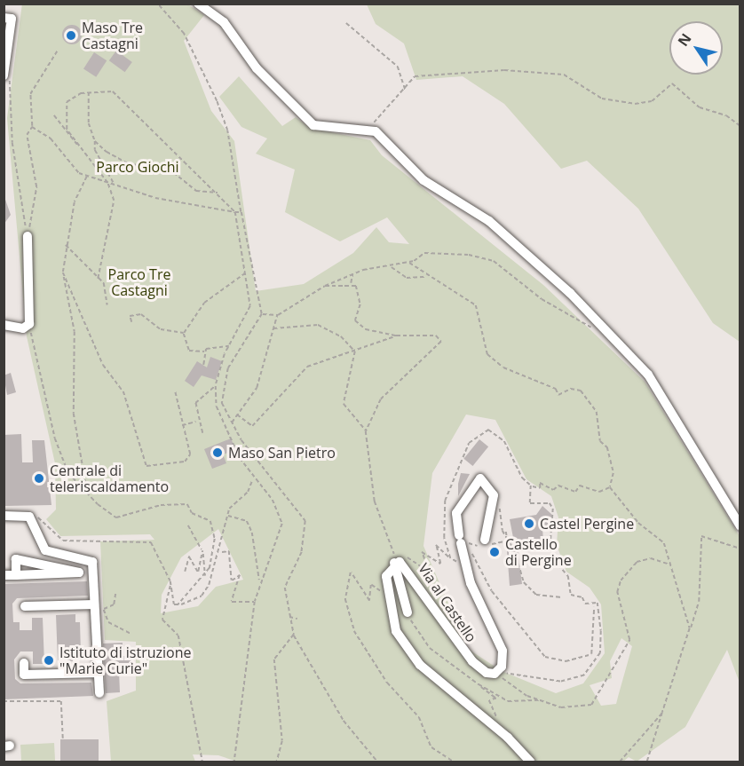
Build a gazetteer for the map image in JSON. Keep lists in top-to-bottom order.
{
  "streets": {
    "street": ["Via al Castello"]
  },
  "parks": ["Parco Giochi", "Parco Tre Castagni"],
  "places": [
    "Maso Tre Castagni",
    "Maso San Pietro",
    "Centrale di teleriscaldamento",
    "Castel Pergine",
    "Castello di Pergine",
    "Istituto di istruzione \"Marie Curie\""
  ],
  "north": "top left"
}
